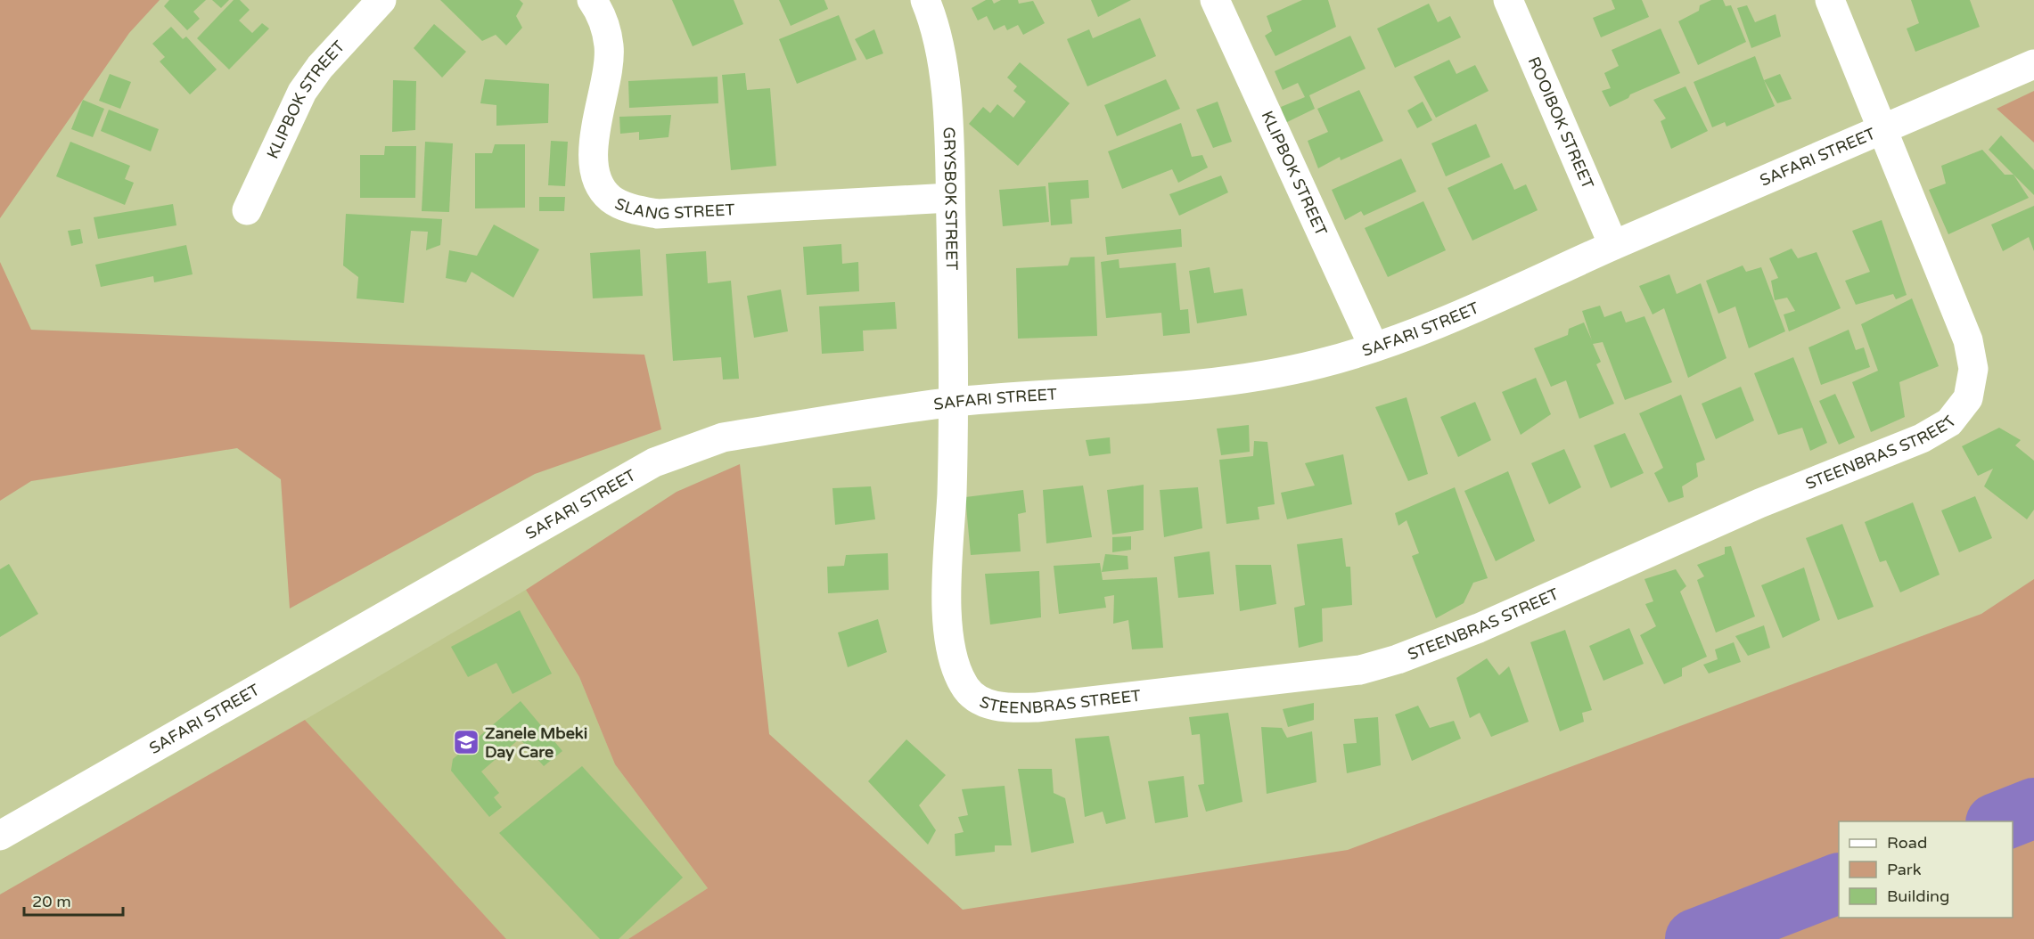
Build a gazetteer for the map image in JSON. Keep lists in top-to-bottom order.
{
  "streets": {
    "street": [
      "KLIPBOK STREET",
      "ROOIBOK STREET",
      "SAFARI STREET",
      "GRYSBOK STREET",
      "SLANG STREET",
      "STEENBRAS STREET"
    ]
  },
  "crossings": [
    ["KLIPBOK STREET", "SAFARI STREET"],
    ["ROOIBOK STREET", "SAFARI STREET"],
    ["SAFARI STREET", "GRYSBOK STREET"],
    ["SAFARI STREET", "STEENBRAS STREET"],
    ["GRYSBOK STREET", "SLANG STREET"],
    ["GRYSBOK STREET", "STEENBRAS STREET"]
  ],
  "places": {
    "school or university": ["Zanele Mbeki Day Care"]
  },
  "legend": ["Road", "Park", "Building"],
  "scale_bar": "20 m"
}
